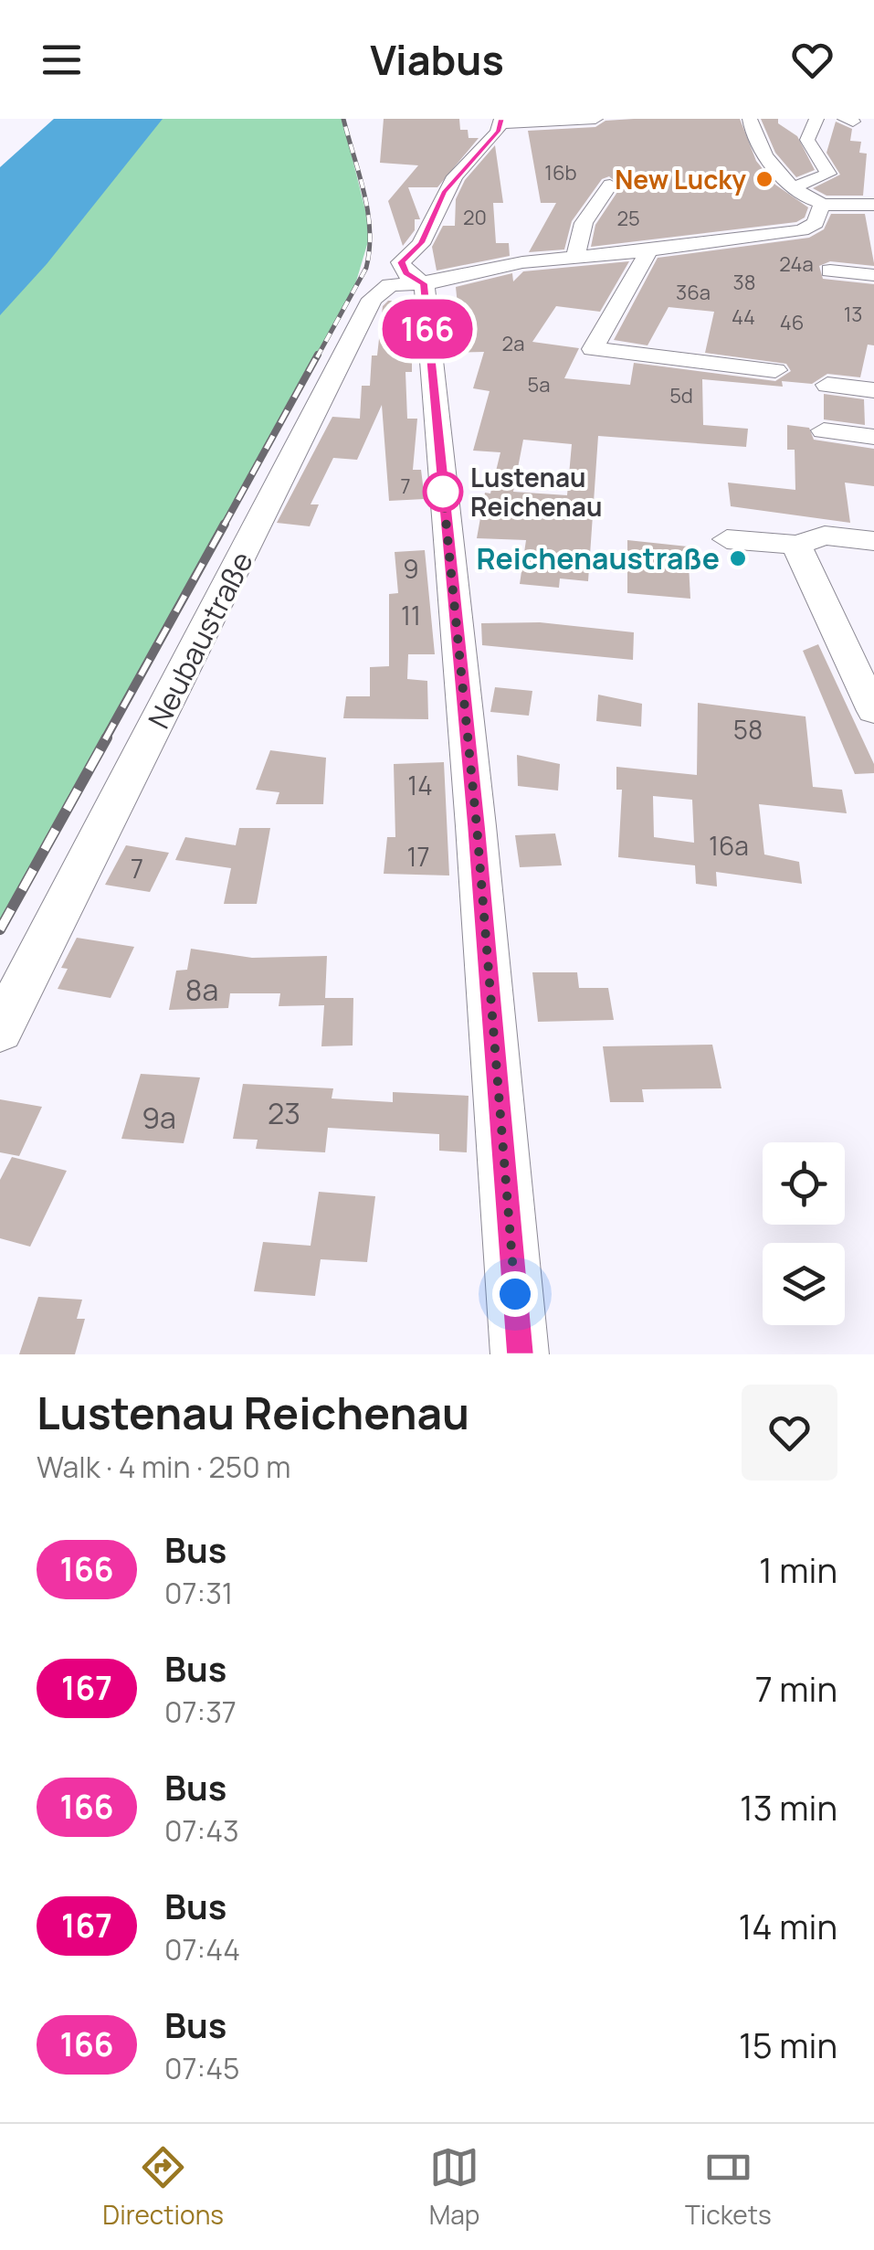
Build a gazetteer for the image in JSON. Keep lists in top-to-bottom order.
{
  "streets": {
    "street": ["Neubaustraße"]
  },
  "places": ["New Lucky", "Lustenau Reichenau", "Reichenaustraße"],
  "lines": ["bus line 166"],
  "house_numbers": [
    "16b",
    "20",
    "25",
    "24a",
    "38",
    "36a",
    "13",
    "44",
    "46",
    "2a",
    "5a",
    "5d",
    "7",
    "9",
    "11",
    "58",
    "14",
    "16a",
    "17",
    "7",
    "8a",
    "23",
    "9a"
  ],
  "page": {
    "header": "Viabus",
    "on_map": "166",
    "heading": ["Lustenau Reichenau", "Walk · 4 min · 250 m"],
    "list": [
      {
        "mark": "166",
        "name": "Bus",
        "note": "07:31",
        "value": "1 min"
      },
      {
        "mark": "167",
        "name": "Bus",
        "note": "07:37",
        "value": "7 min"
      },
      {
        "mark": "166",
        "name": "Bus",
        "note": "07:43",
        "value": "13 min"
      },
      {
        "mark": "167",
        "name": "Bus",
        "note": "07:44",
        "value": "14 min"
      },
      {
        "mark": "166",
        "name": "Bus",
        "note": "07:45",
        "value": "15 min"
      }
    ],
    "tabs": ["Directions", "Map", "Tickets"]
  }
}
